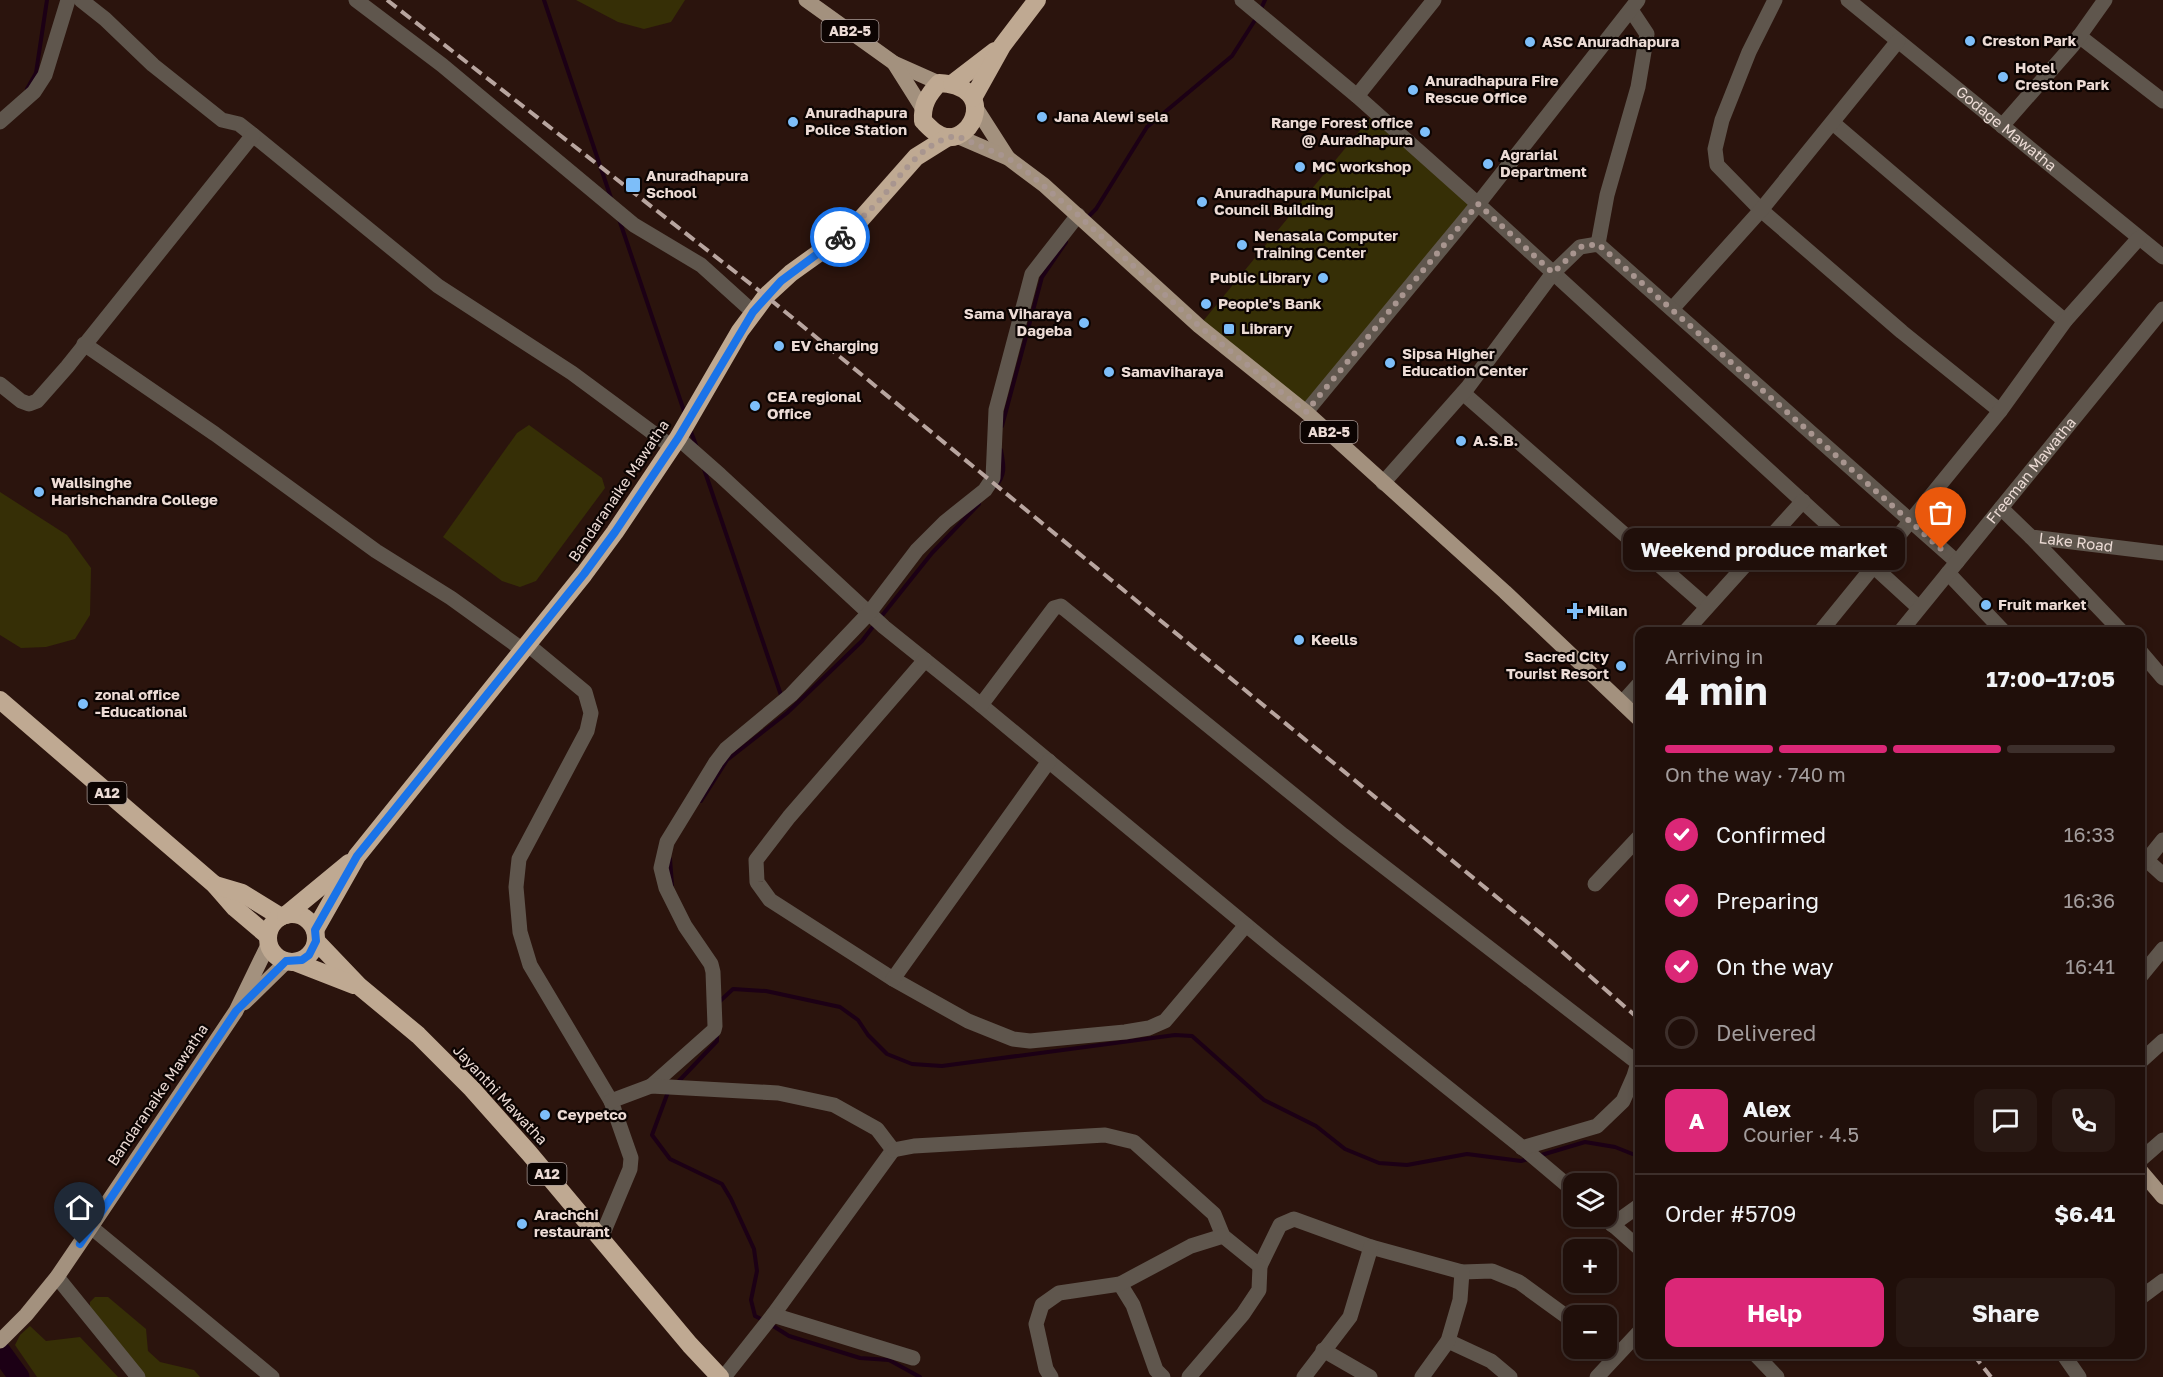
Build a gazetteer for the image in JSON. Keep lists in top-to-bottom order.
{
  "streets": {
    "highway": ["Bandaranaike Mawatha", "A12", "Jayanthi Mawatha"],
    "main road": ["AB2-5"],
    "street": ["Godage Mawatha", "Freeman Mawatha", "Lake Road"]
  },
  "crossings": [
    ["AB2-5", "Bandaranaike Mawatha"],
    ["Freeman Mawatha", "Lake Road"],
    ["Bandaranaike Mawatha", "A12"],
    ["Bandaranaike Mawatha", "Jayanthi Mawatha"],
    ["A12", "Jayanthi Mawatha"]
  ],
  "places": {
    "other": [
      "Creston Park",
      "ASC Anuradhapura",
      "Hotel Creston Park",
      "Anuradhapura Fire Rescue Office",
      "Jana Alewi sela",
      "Anuradhapura Police Station",
      "Range Forest office @ Auradhapura",
      "Agrarial Department",
      "MC workshop",
      "Anuradhapura Municipal Council Building",
      "Nenasala Computer Training Center",
      "Public Library",
      "People's Bank",
      "Sama Viharaya Dageba",
      "EV charging",
      "Sipsa Higher Education Center",
      "Samaviharaya",
      "CEA regional Office",
      "A.S.B.",
      "Walisinghe Harishchandra College",
      "Weekend produce market",
      "Fruit market",
      "Keells",
      "Sacred City Tourist Resort",
      "zonal office -Educational",
      "Ceypetco",
      "Arachchi restaurant"
    ],
    "transit": ["Anuradhapura School", "Library"],
    "health": ["Milan"]
  },
  "page": {
    "bubble": "Weekend produce market",
    "heading": ["4 min", "Arriving in", "17:00–17:05"],
    "panel": [
      "Alex",
      "Courier · 4.5",
      "Order #5709",
      "$6.41"
    ],
    "bar": "On the way · 740 m",
    "list": [
      ["Confirmed", "16:33"],
      ["Preparing", "16:36"],
      ["On the way", "16:41"],
      "Delivered"
    ],
    "round": "A",
    "map_buttons": ["+", "−"],
    "buttons": ["Help", "Share"]
  }
}
